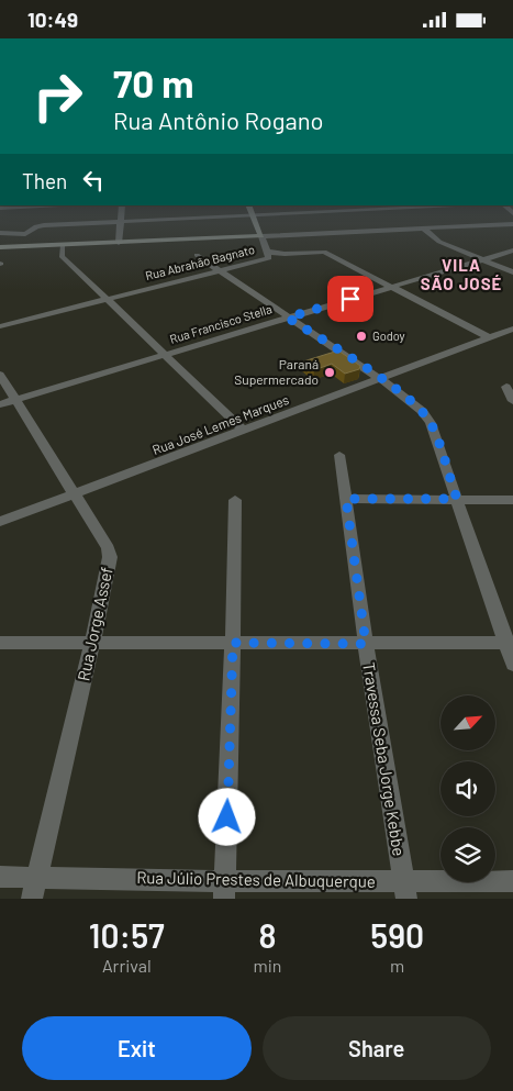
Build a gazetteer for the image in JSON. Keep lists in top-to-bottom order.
{
  "streets": {
    "street": [
      "Rua Abrahão Bagnato",
      "Rua Francisco Stella",
      "Rua José Lemes Marques",
      "Rua Jorge Assef",
      "Travessa Seba Jorge Kebbe",
      "Rua Júlio Prestes de Albuquerque"
    ]
  },
  "crossings": [
    ["Rua Abrahão Bagnato", "Rua Francisco Stella"],
    ["Rua Abrahão Bagnato", "Rua José Lemes Marques"],
    ["Rua Francisco Stella", "Rua Jorge Assef"],
    ["Rua José Lemes Marques", "Rua Jorge Assef"],
    ["Rua Jorge Assef", "Rua Júlio Prestes de Albuquerque"],
    ["Travessa Seba Jorge Kebbe", "Rua Júlio Prestes de Albuquerque"]
  ],
  "districts": ["VILA SÃO JOSÉ"],
  "places": ["Godoy", "Paraná Supermercado"],
  "north": "top right",
  "page": {
    "status": "10:49",
    "turn": ["70 m", "Rua Antônio Rogano"],
    "then": "Then",
    "eta": [
      "10:57",
      "Arrival",
      "8",
      "min",
      "590",
      "m"
    ],
    "buttons": ["Exit", "Share"]
  }
}
